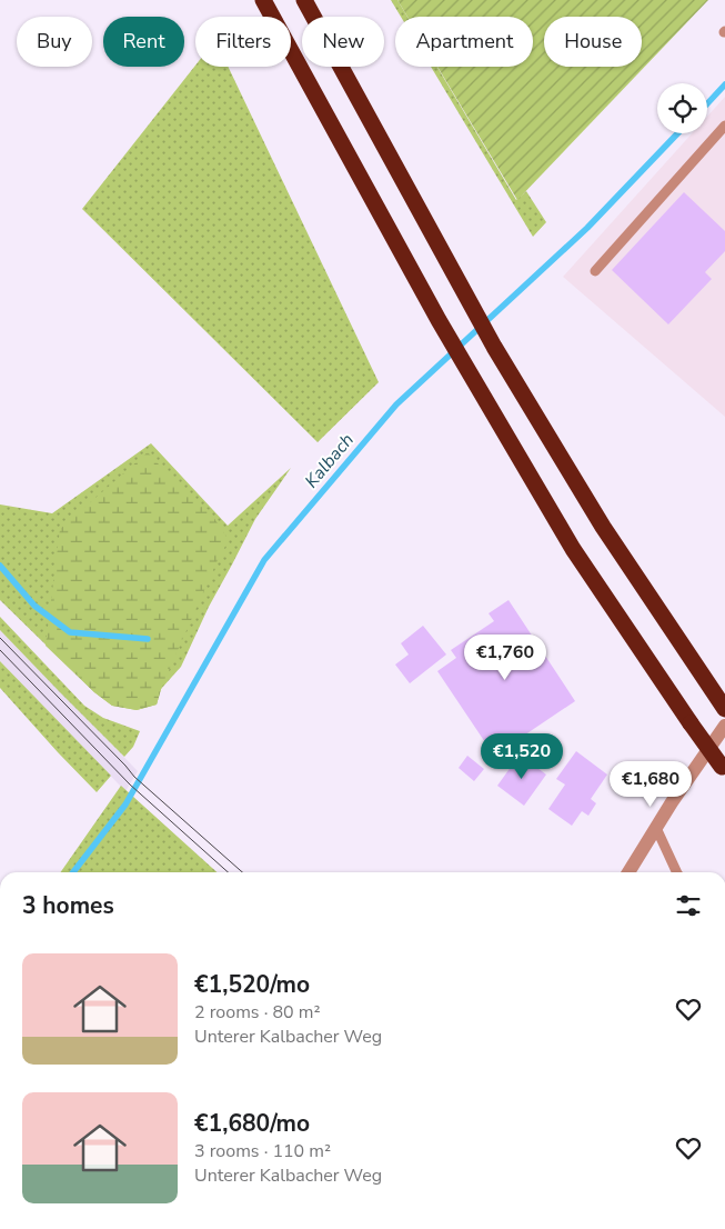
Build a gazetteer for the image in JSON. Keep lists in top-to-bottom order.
{
  "water": ["Kalbach"],
  "page": {
    "chip": [
      "Buy",
      "Rent",
      "Filters",
      "New",
      "Apartment",
      "House"
    ],
    "price": ["€1,760", "€1,520", "€1,680"],
    "heading": "3 homes",
    "list": [
      {
        "name": "€1,520/mo",
        "note": "2 rooms · 80 m² · Unterer Kalbacher Weg"
      },
      {
        "name": "€1,680/mo",
        "note": "3 rooms · 110 m² · Unterer Kalbacher Weg"
      }
    ]
  }
}
